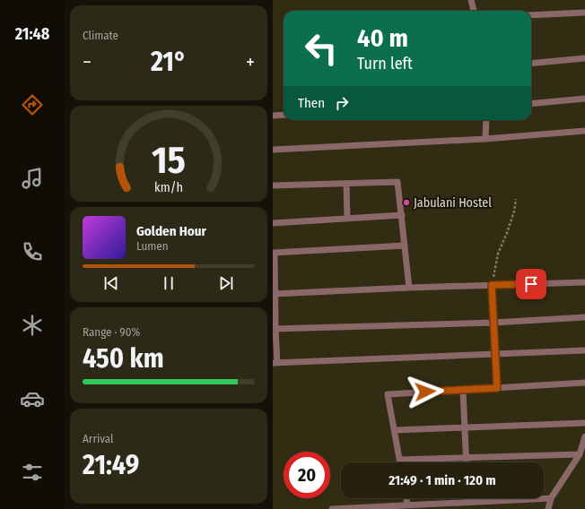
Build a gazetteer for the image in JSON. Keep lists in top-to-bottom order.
{
  "places": ["Jabulani Hostel"],
  "page": {
    "tabs": "21:48",
    "tile": [
      "Climate",
      ["Range · 90%", "450 km"],
      ["Arrival", "21:49"]
    ],
    "turn": ["40 m", "Turn left"],
    "heat": ["−", "21°", "+"],
    "then": "Then",
    "song": ["Golden Hour", "Lumen"],
    "limit": "20",
    "trip": "21:49 · 1 min · 120 m",
    "gauge": ["15", "km/h"]
  }
}
